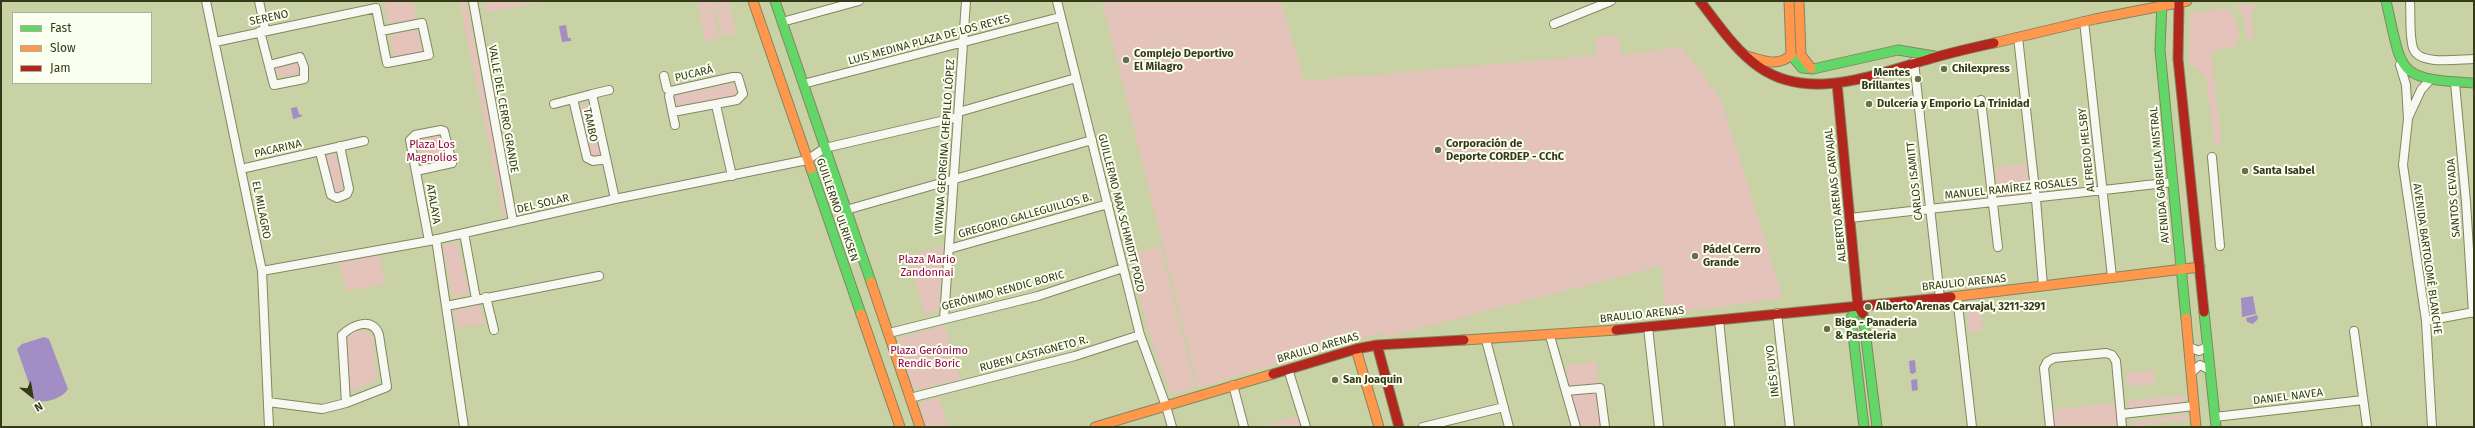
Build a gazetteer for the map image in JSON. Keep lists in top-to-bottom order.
{
  "streets": {
    "main road": [
      "AVENIDA GABRIELA MISTRAL",
      "ALBERTO ARENAS CARVAJAL",
      "GUILLERMO ULRIKSEN",
      "BRAULIO ARENAS"
    ],
    "street": [
      "SERENO",
      "LUIS MEDINA PLAZA DE LOS REYES",
      "PUCARÁ",
      "VALLE DEL CERRO GRANDE",
      "TAMBO",
      "VIVIANA GEORGINA CHEPILLO LÓPEZ",
      "PACARINA",
      "ALFREDO HELSBY",
      "CARLOS ISAMITT",
      "MANUEL RAMÍREZ ROSALES",
      "SANTOS CEVADA",
      "ATALAYA",
      "DEL SOLAR",
      "EL MILAGRO",
      "GUILLERMO MAX SCHMIDTT POZO",
      "GREGORIO GALLEGUILLOS B.",
      "AVENIDA BARTOLOMÉ BLANCHE",
      "GERÓNIMO RENDIC BORIC",
      "RUBEN CASTAGNETO R.",
      "INÉS PUYO",
      "DANIEL NAVEA"
    ]
  },
  "crossings": [
    ["SERENO", "EL MILAGRO"],
    ["LUIS MEDINA PLAZA DE LOS REYES", "VIVIANA GEORGINA CHEPILLO LÓPEZ"],
    ["LUIS MEDINA PLAZA DE LOS REYES", "GUILLERMO ULRIKSEN"],
    ["LUIS MEDINA PLAZA DE LOS REYES", "GUILLERMO MAX SCHMIDTT POZO"],
    ["VALLE DEL CERRO GRANDE", "DEL SOLAR"],
    ["TAMBO", "DEL SOLAR"],
    ["VIVIANA GEORGINA CHEPILLO LÓPEZ", "GREGORIO GALLEGUILLOS B."],
    ["VIVIANA GEORGINA CHEPILLO LÓPEZ", "GERÓNIMO RENDIC BORIC"],
    ["PACARINA", "EL MILAGRO"],
    ["ALFREDO HELSBY", "MANUEL RAMÍREZ ROSALES"],
    ["ALFREDO HELSBY", "BRAULIO ARENAS"],
    ["AVENIDA GABRIELA MISTRAL", "MANUEL RAMÍREZ ROSALES"],
    ["AVENIDA GABRIELA MISTRAL", "BRAULIO ARENAS"],
    ["CARLOS ISAMITT", "MANUEL RAMÍREZ ROSALES"],
    ["CARLOS ISAMITT", "BRAULIO ARENAS"],
    ["MANUEL RAMÍREZ ROSALES", "ALBERTO ARENAS CARVAJAL"],
    ["ALBERTO ARENAS CARVAJAL", "BRAULIO ARENAS"],
    ["ATALAYA", "DEL SOLAR"],
    ["DEL SOLAR", "EL MILAGRO"],
    ["DEL SOLAR", "GUILLERMO ULRIKSEN"],
    ["GUILLERMO ULRIKSEN", "GERÓNIMO RENDIC BORIC"],
    ["GUILLERMO ULRIKSEN", "RUBEN CASTAGNETO R."],
    ["GUILLERMO MAX SCHMIDTT POZO", "GREGORIO GALLEGUILLOS B."],
    ["GUILLERMO MAX SCHMIDTT POZO", "BRAULIO ARENAS"],
    ["GUILLERMO MAX SCHMIDTT POZO", "GERÓNIMO RENDIC BORIC"],
    ["GUILLERMO MAX SCHMIDTT POZO", "RUBEN CASTAGNETO R."],
    ["BRAULIO ARENAS", "INÉS PUYO"]
  ],
  "parks": ["Plaza Los Magnolios", "Plaza Mario Zandonnai", "Plaza Gerónimo Rendic Boric"],
  "places": [
    "Complejo Deportivo El Milagro",
    "Chilexpress",
    "Mentes Brillantes",
    "Dulcería y Emporio La Trinidad",
    "Corporación de Deporte CORDEP - CChC",
    "Santa Isabel",
    "Pádel Cerro Grande",
    "Alberto Arenas Carvajal, 3211-3291",
    "Biga - Panaderia & Pasteleria",
    "San Joaquin"
  ],
  "legend": ["Fast", "Slow", "Jam"],
  "north": "bottom right"
}
